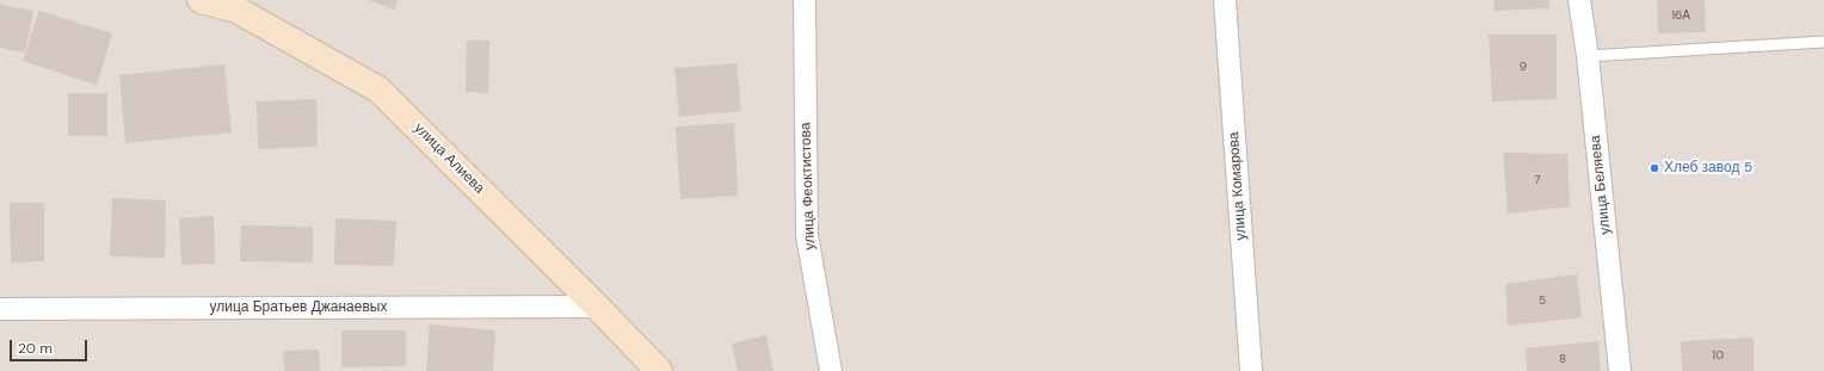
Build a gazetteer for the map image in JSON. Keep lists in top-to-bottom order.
{
  "streets": {
    "street": [
      "улица Алиева",
      "улица Беляева",
      "улица Феоктистова",
      "улица Комарова",
      "улица Братьев Джанаевых"
    ]
  },
  "crossings": [
    ["улица Алиева", "улица Братьев Джанаевых"]
  ],
  "places": ["Хлеб завод 5"],
  "house_numbers": [
    "16А",
    "9",
    "7",
    "5",
    "10",
    "8"
  ],
  "scale_bar": "20 m"
}
